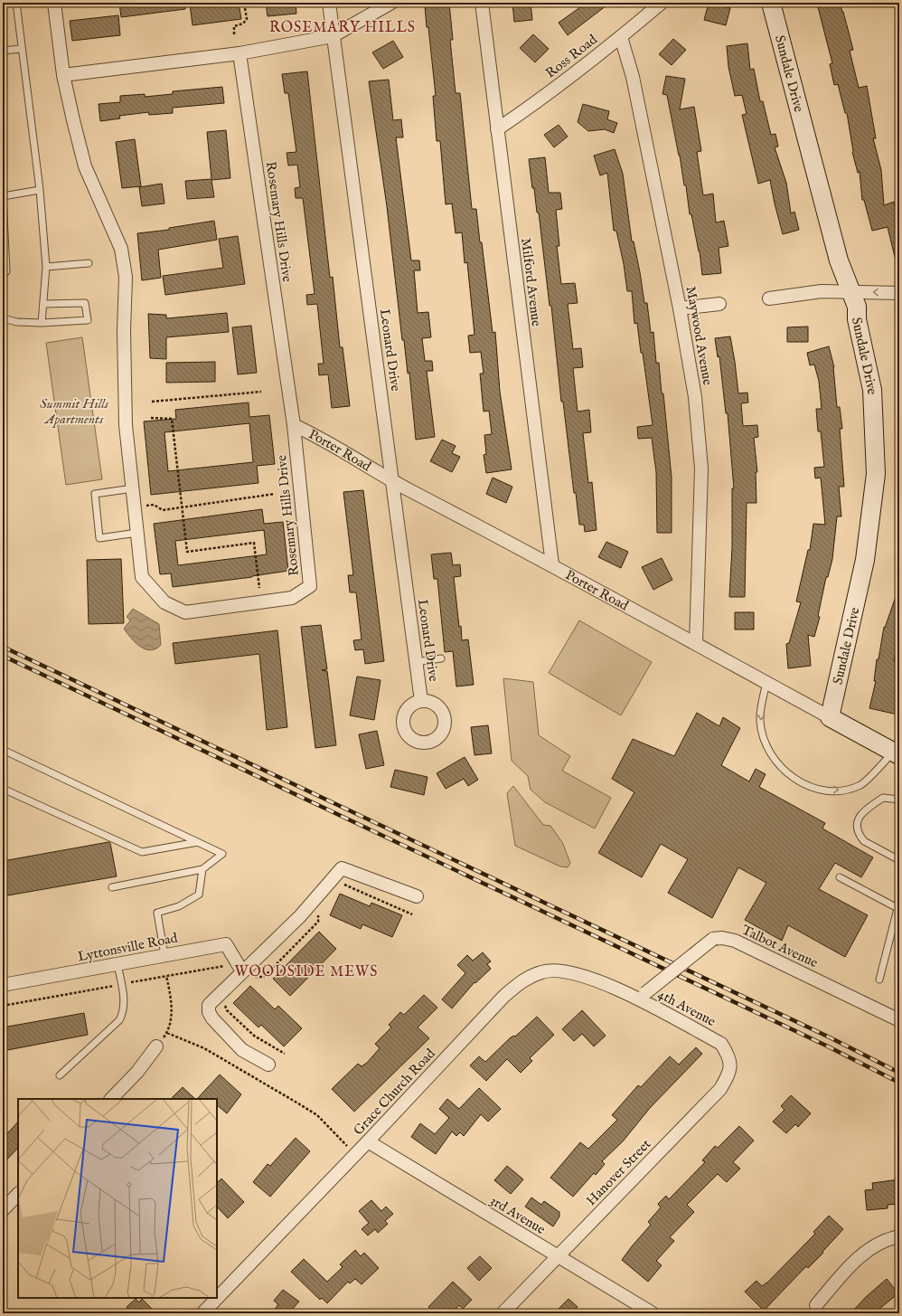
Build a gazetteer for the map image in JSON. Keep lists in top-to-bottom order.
{
  "streets": {
    "street": [
      "Ross Road",
      "Sundale Drive",
      "Rosemary Hills Drive",
      "Milford Avenue",
      "Maywood Avenue",
      "Leonard Drive",
      "Porter Road",
      "Talbot Avenue",
      "Lyttonsville Road",
      "4th Avenue",
      "Grace Church Road",
      "Hanover Street",
      "3rd Avenue"
    ]
  },
  "crossings": [
    ["Ross Road", "Milford Avenue"],
    ["Ross Road", "Maywood Avenue"],
    ["Sundale Drive", "Porter Road"],
    ["Rosemary Hills Drive", "Porter Road"],
    ["Milford Avenue", "Porter Road"],
    ["Maywood Avenue", "Porter Road"],
    ["Leonard Drive", "Porter Road"],
    ["Talbot Avenue", "4th Avenue"],
    ["Talbot Avenue", "Grace Church Road"],
    ["4th Avenue", "Grace Church Road"],
    ["4th Avenue", "Hanover Street"],
    ["Grace Church Road", "3rd Avenue"],
    ["Hanover Street", "3rd Avenue"]
  ],
  "districts": ["ROSEMARY HILLS", "WOODSIDE MEWS"],
  "parks": ["Summit Hills Apartments"]
}
